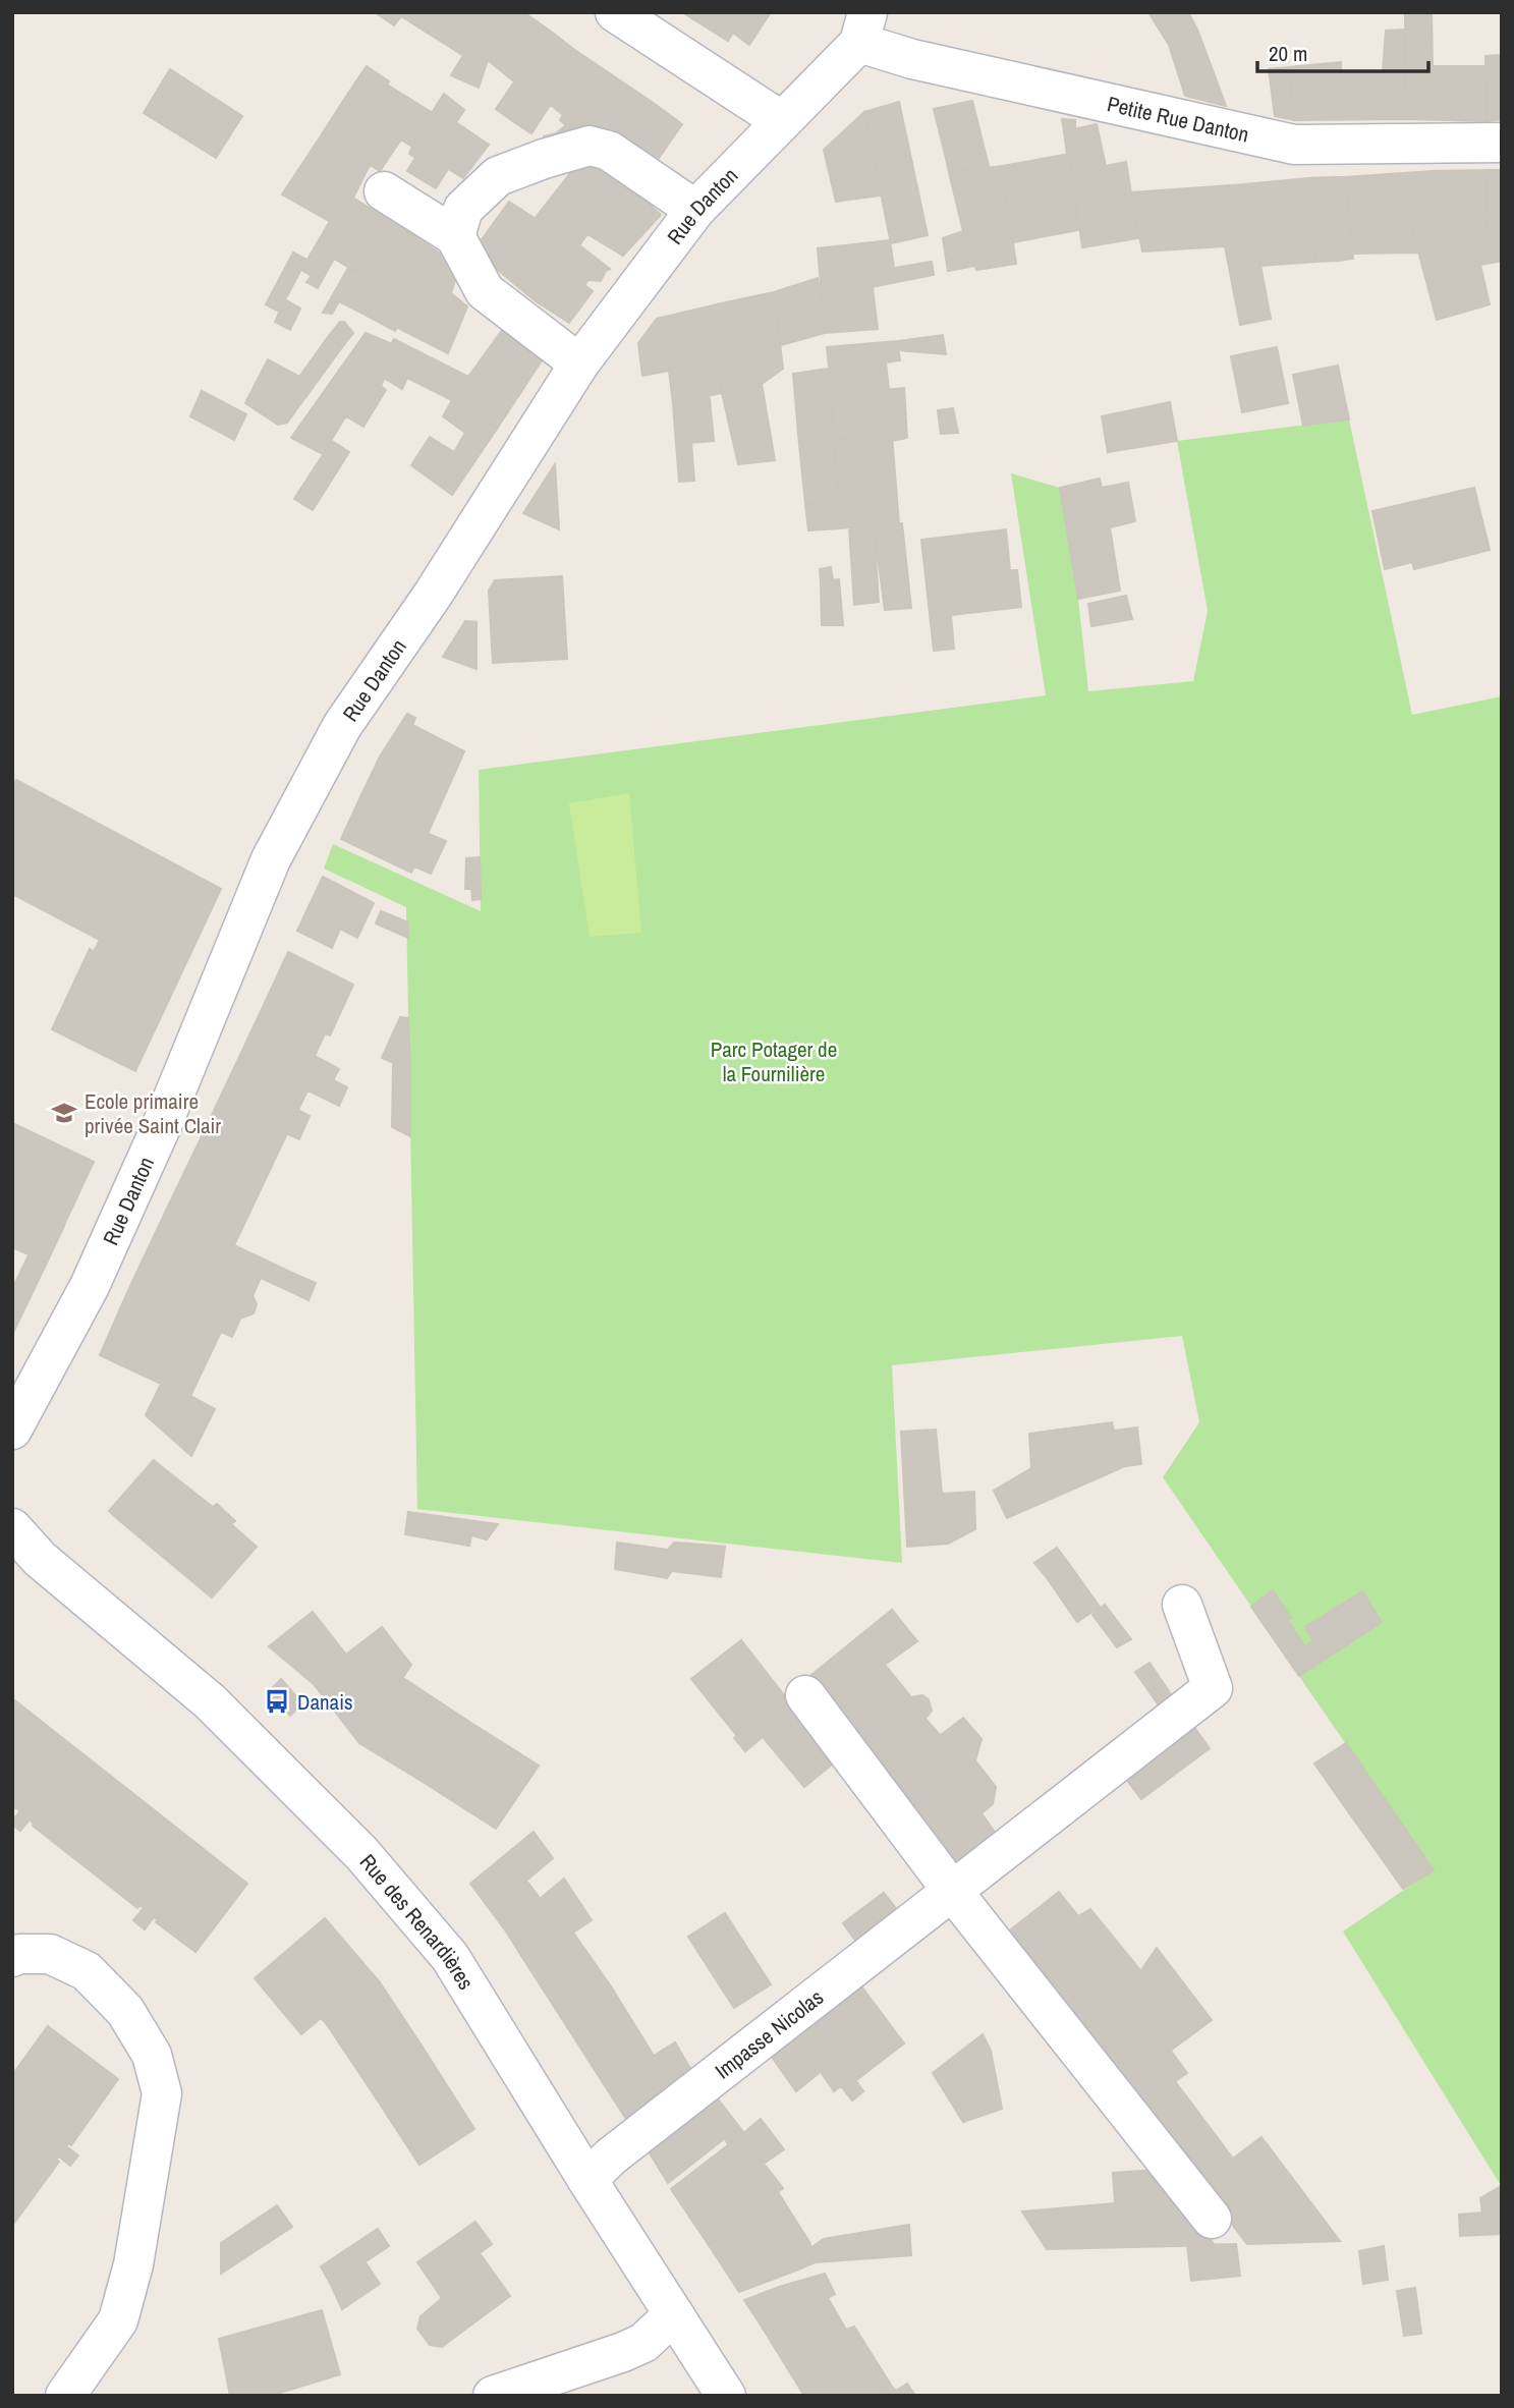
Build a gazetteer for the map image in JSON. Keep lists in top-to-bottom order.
{
  "streets": {
    "street": [
      "Petite Rue Danton",
      "Rue Danton",
      "Rue des Renardières",
      "Impasse Nicolas"
    ]
  },
  "crossings": [
    ["Petite Rue Danton", "Rue Danton"],
    ["Rue des Renardières", "Impasse Nicolas"]
  ],
  "parks": ["Parc Potager de la Fournilière"],
  "places": {
    "school or university": ["Ecole primaire privée Saint Clair"],
    "bus stop": ["Danais"]
  },
  "scale_bar": "20 m"
}
